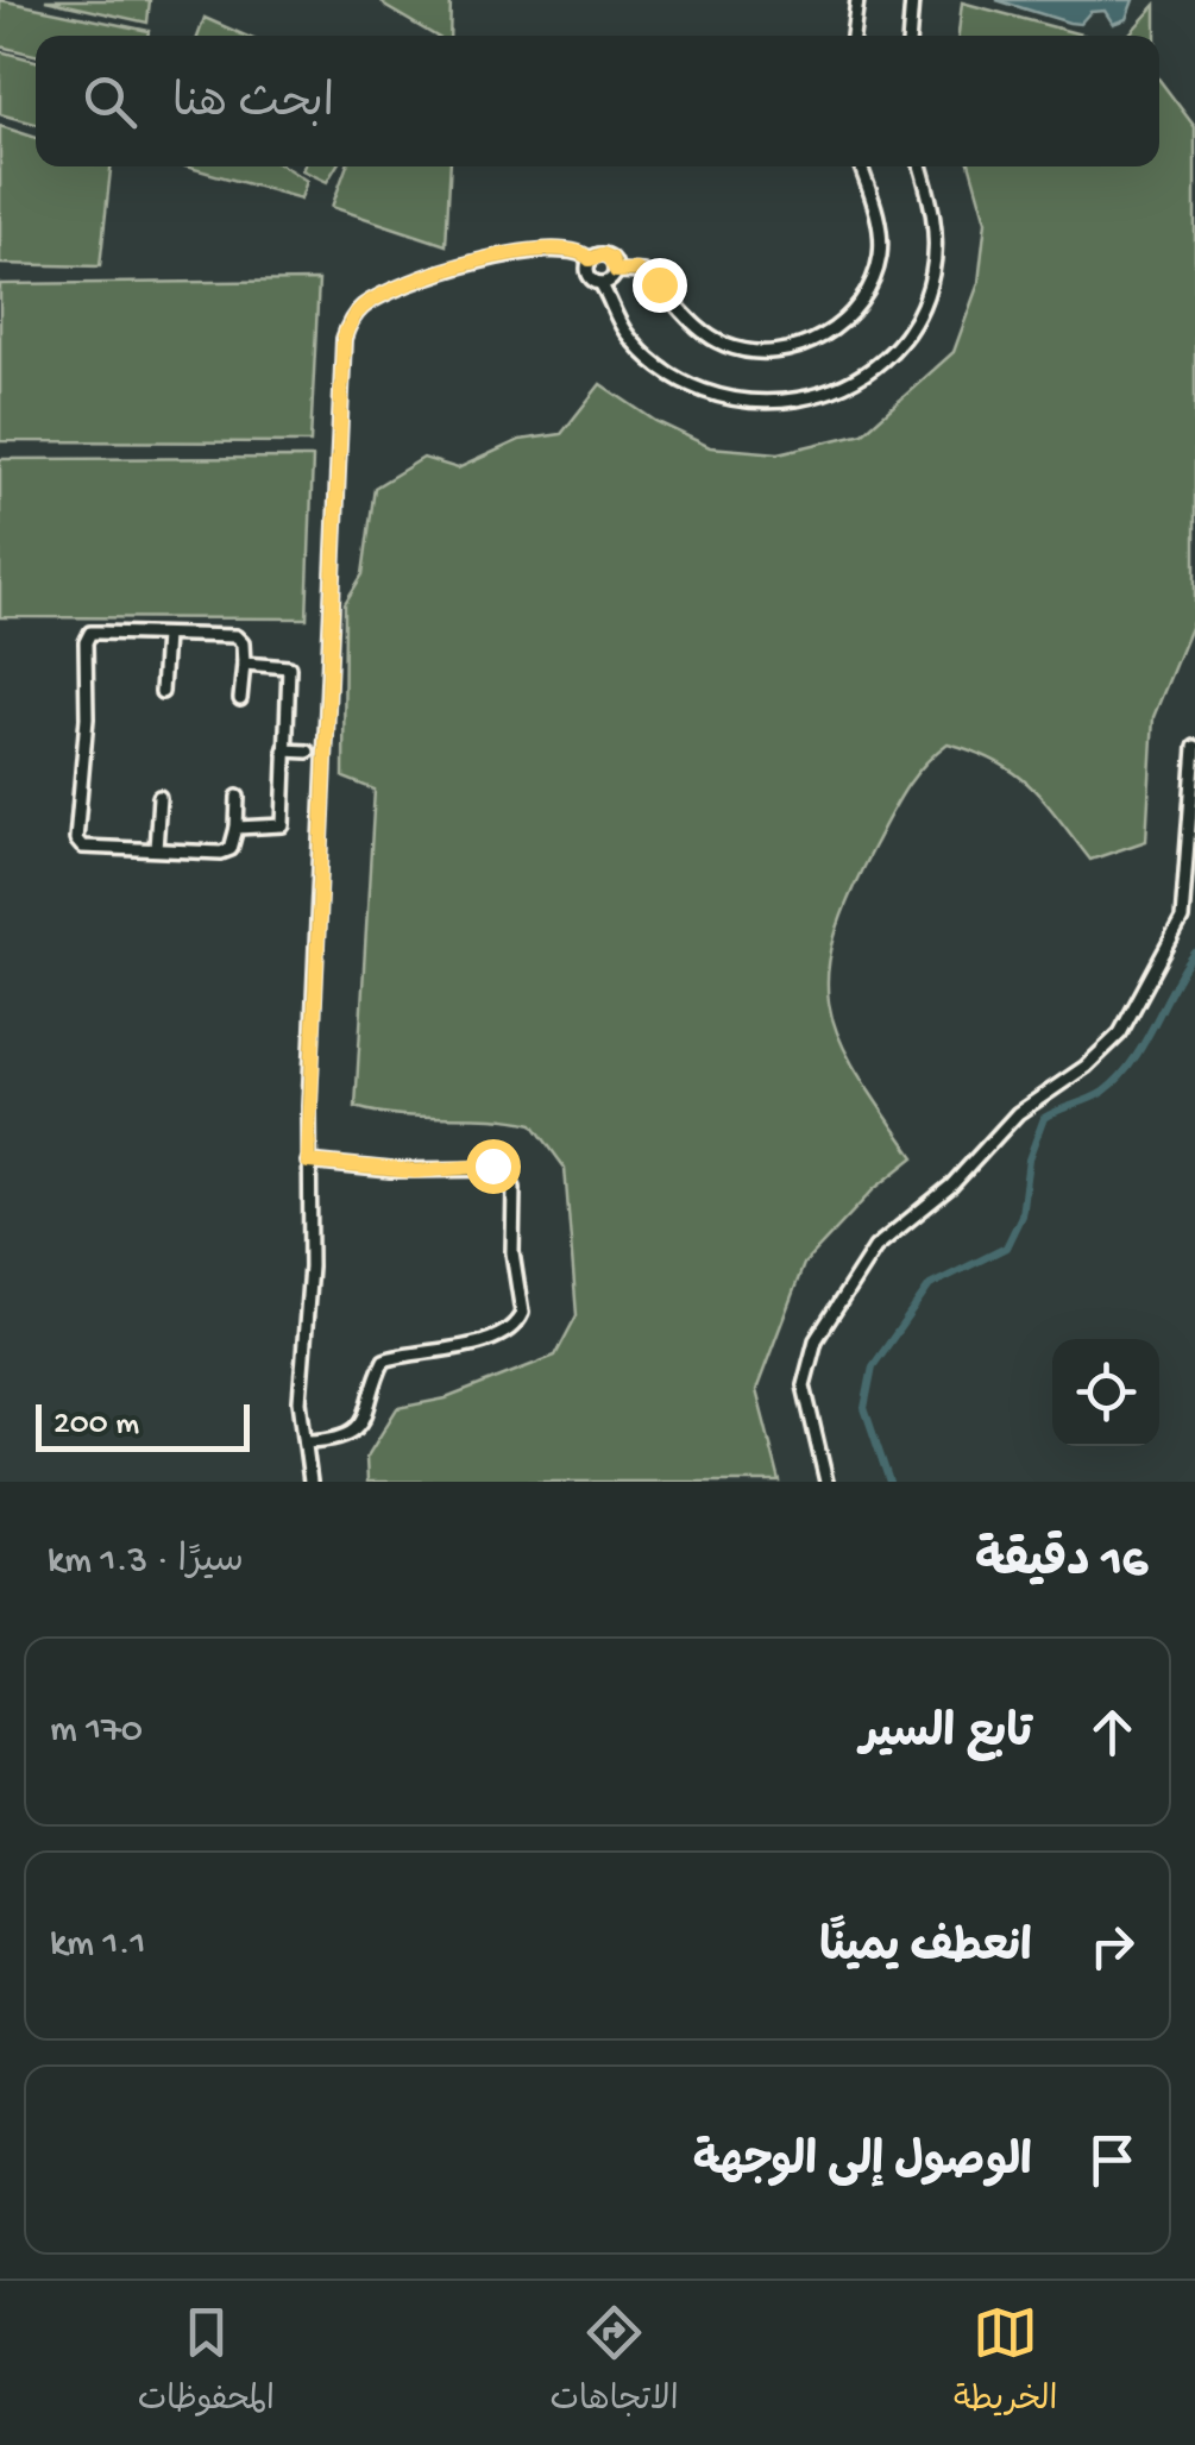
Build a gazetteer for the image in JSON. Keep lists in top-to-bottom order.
{
  "scale_bar": "200 m",
  "page": {
    "search": "ابحث هنا",
    "scale": "200 m",
    "heading": ["16 دقيقة", "سيرًا · 1.3 km"],
    "list": [
      ["تابع السير", "170 m"],
      ["انعطف يمينًا", "1.1 km"],
      "الوصول إلى الوجهة"
    ],
    "nav": ["الخريطة", "الاتجاهات", "المحفوظات"]
  }
}
